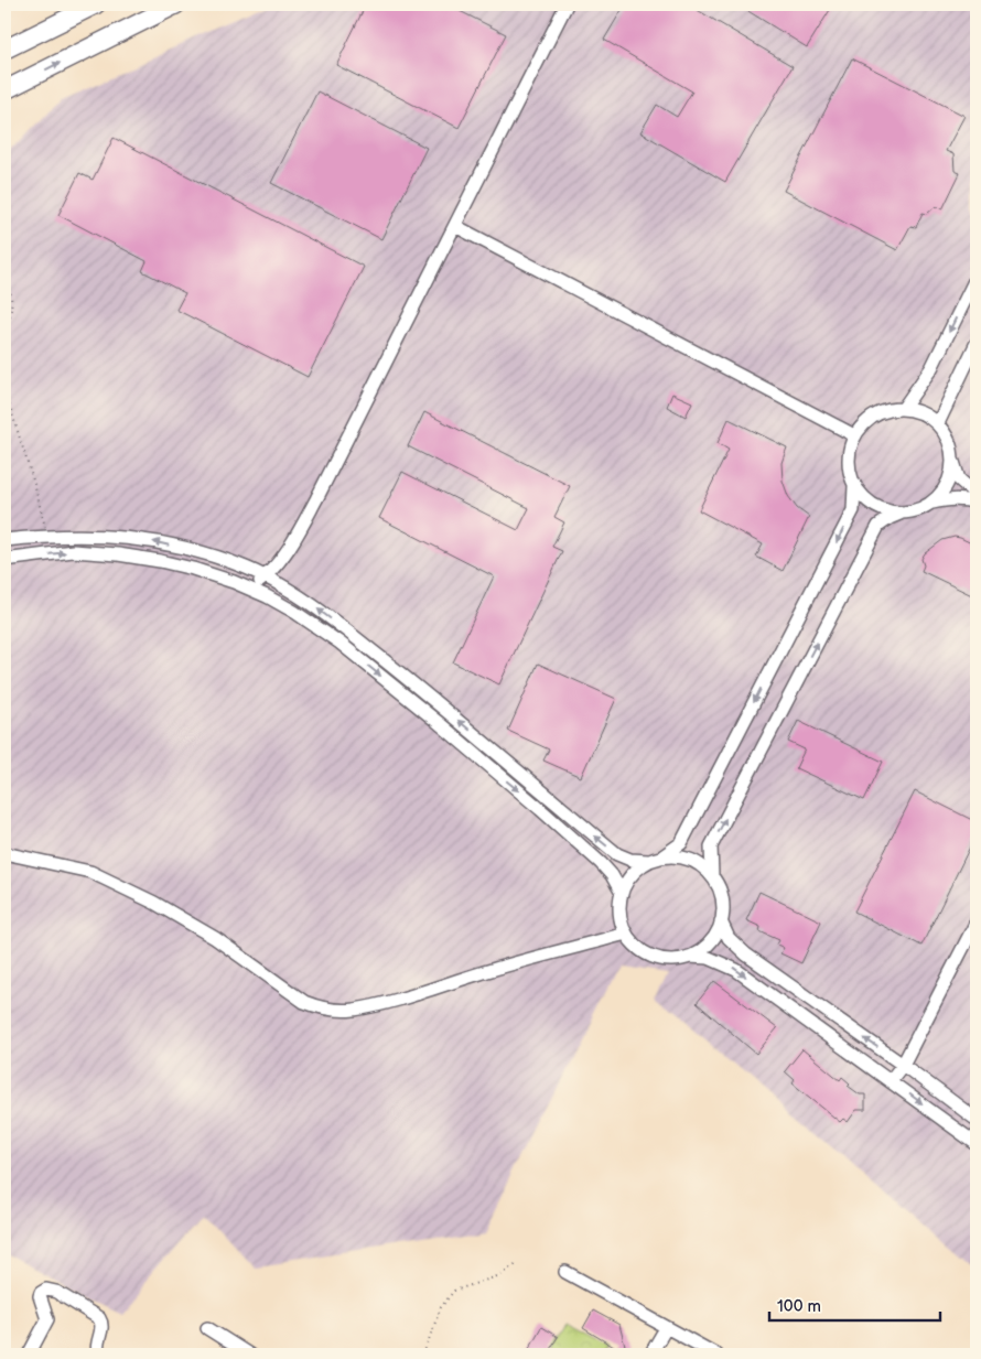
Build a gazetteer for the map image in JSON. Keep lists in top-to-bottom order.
{
  "scale_bar": "100 m"
}
